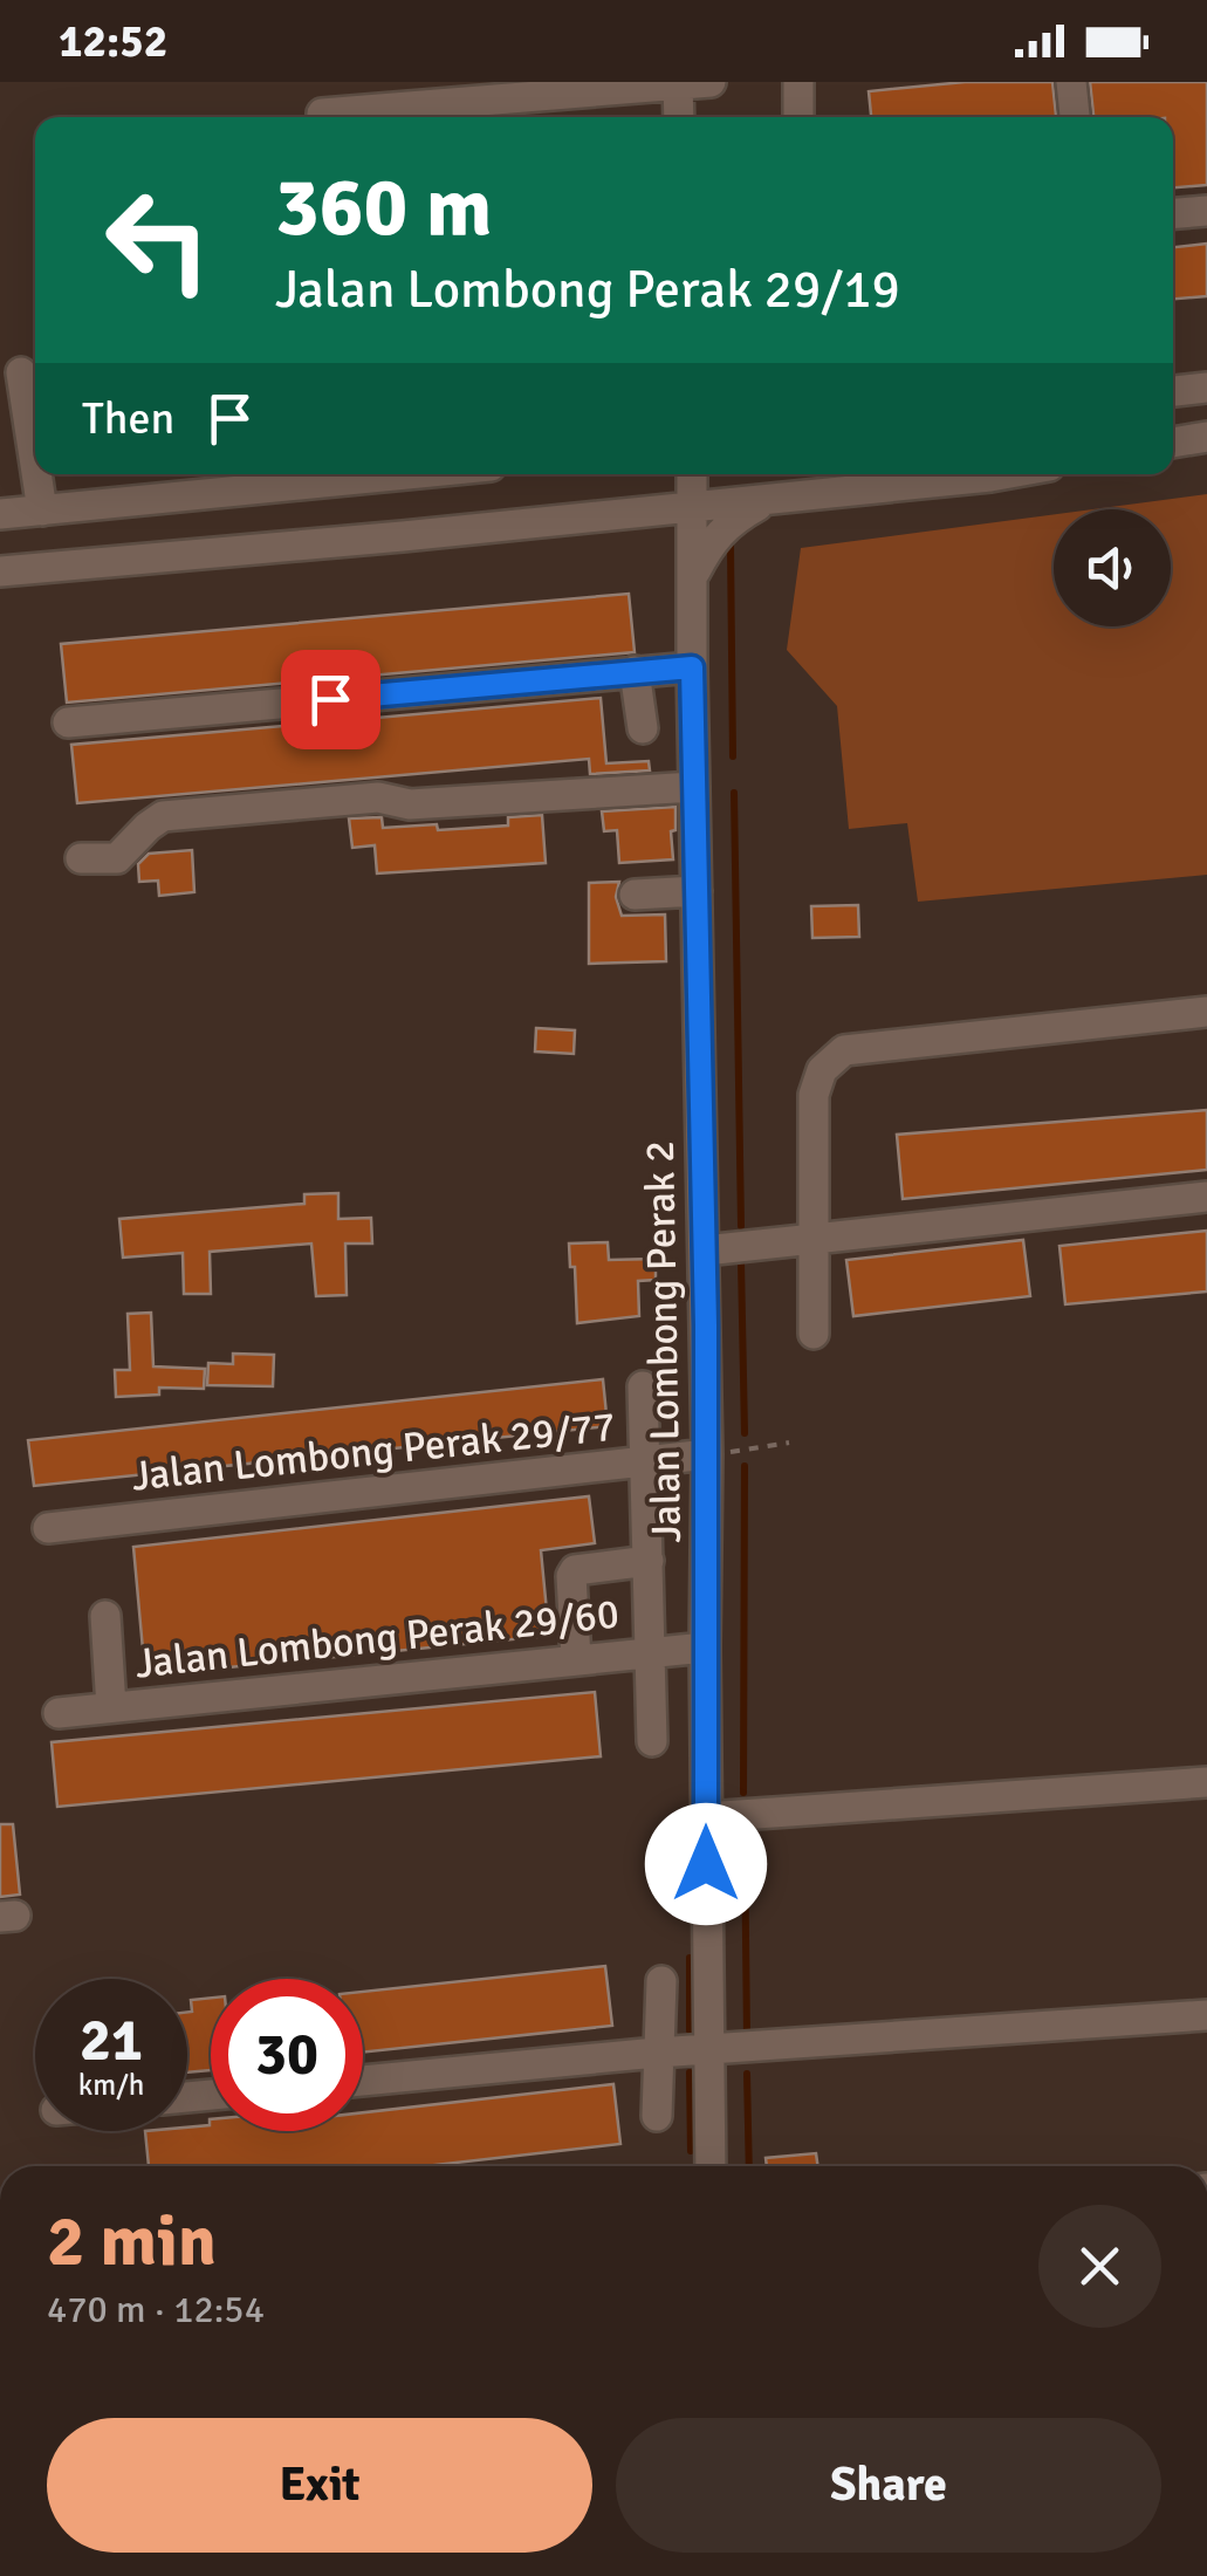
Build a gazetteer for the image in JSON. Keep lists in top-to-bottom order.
{
  "streets": {
    "street": ["Jalan Lombong Perak 2", "Jalan Lombong Perak 29/77", "Jalan Lombong Perak 29/60"]
  },
  "crossings": [
    ["Jalan Lombong Perak 2", "Jalan Lombong Perak 29/77"],
    ["Jalan Lombong Perak 2", "Jalan Lombong Perak 29/60"]
  ],
  "page": {
    "status": "12:52",
    "turn": ["360 m", "Jalan Lombong Perak 29/19"],
    "then": "Then",
    "speed": "21 km/h",
    "limit": "30",
    "heading": ["2 min", "470 m · 12:54"],
    "buttons": ["Exit", "Share"]
  }
}
